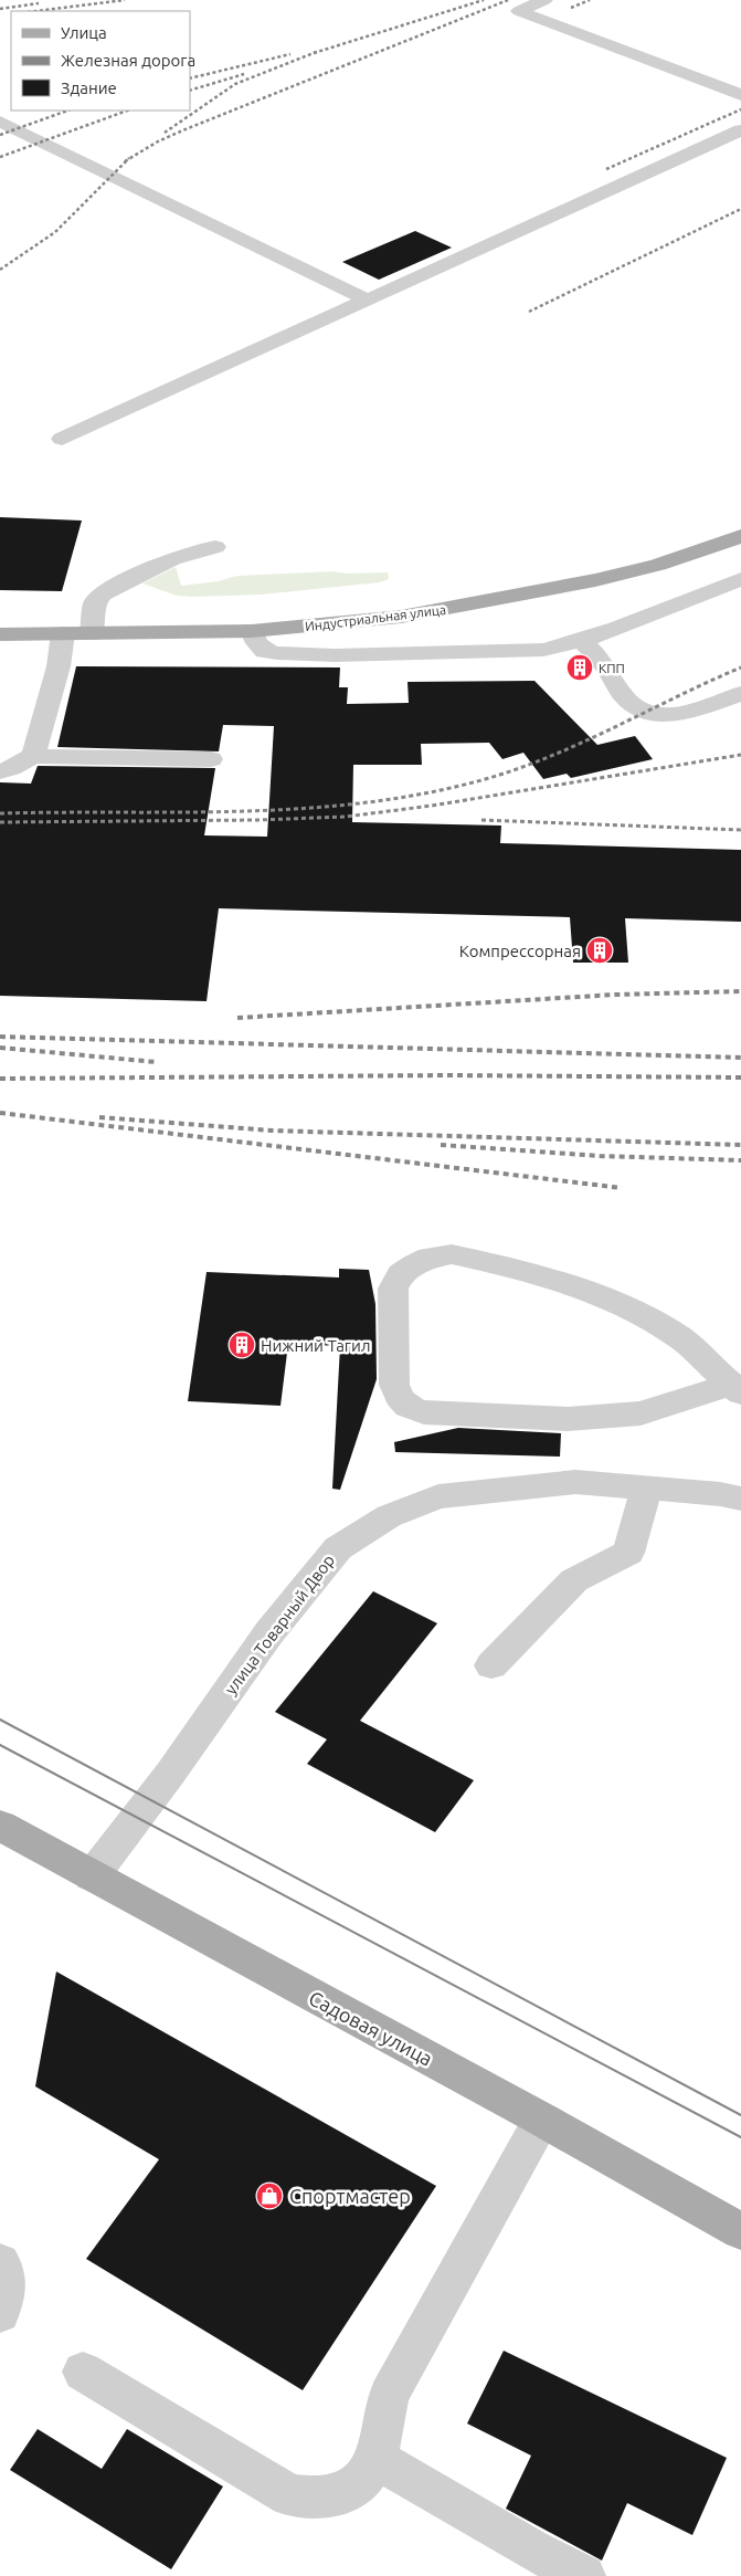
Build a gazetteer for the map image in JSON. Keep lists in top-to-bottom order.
{
  "streets": {
    "main road": ["Индустриальная улица", "Садовая улица"],
    "street": ["улица Товарный Двор"]
  },
  "crossings": [
    ["улица Товарный Двор", "Садовая улица"]
  ],
  "places": {
    "building": ["КПП", "Компрессорная", "Нижний Тагил"],
    "shop": ["Спортмастер"]
  },
  "legend": ["Улица", "Железная дорога", "Здание"]
}
